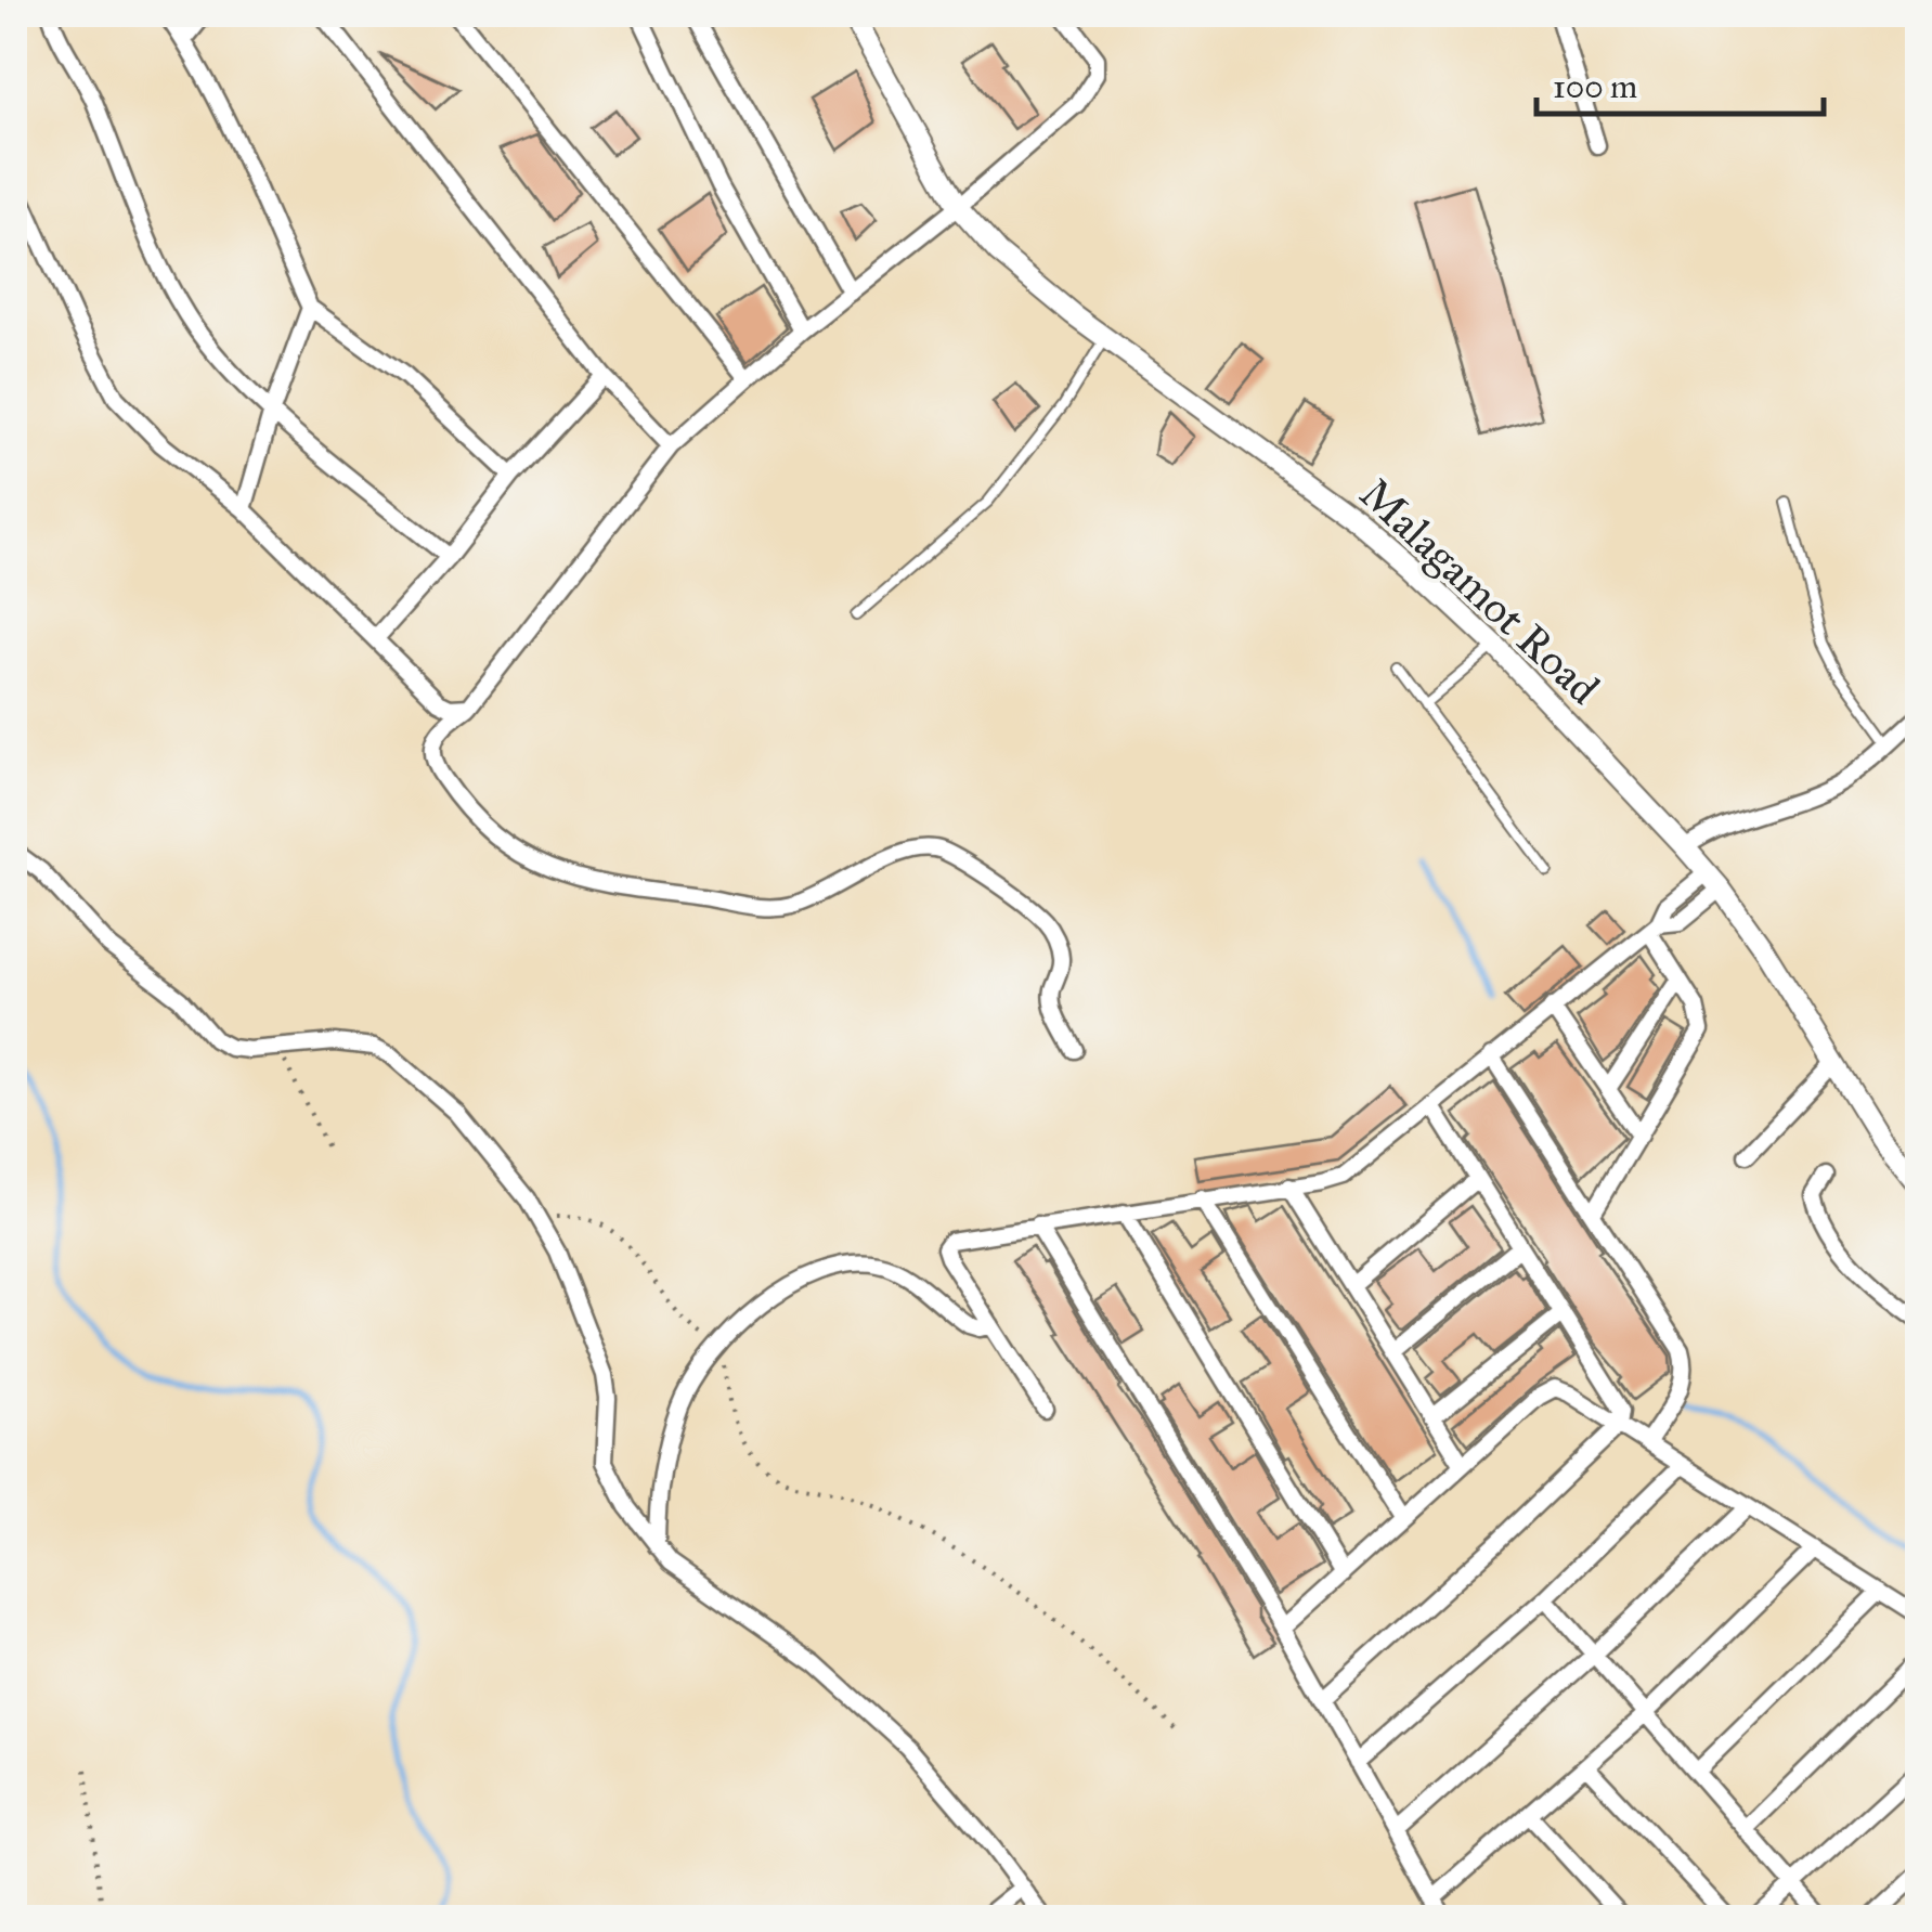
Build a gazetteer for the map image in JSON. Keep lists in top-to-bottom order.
{
  "streets": {
    "street": ["Malagamot Road"]
  },
  "scale_bar": "100 m"
}
